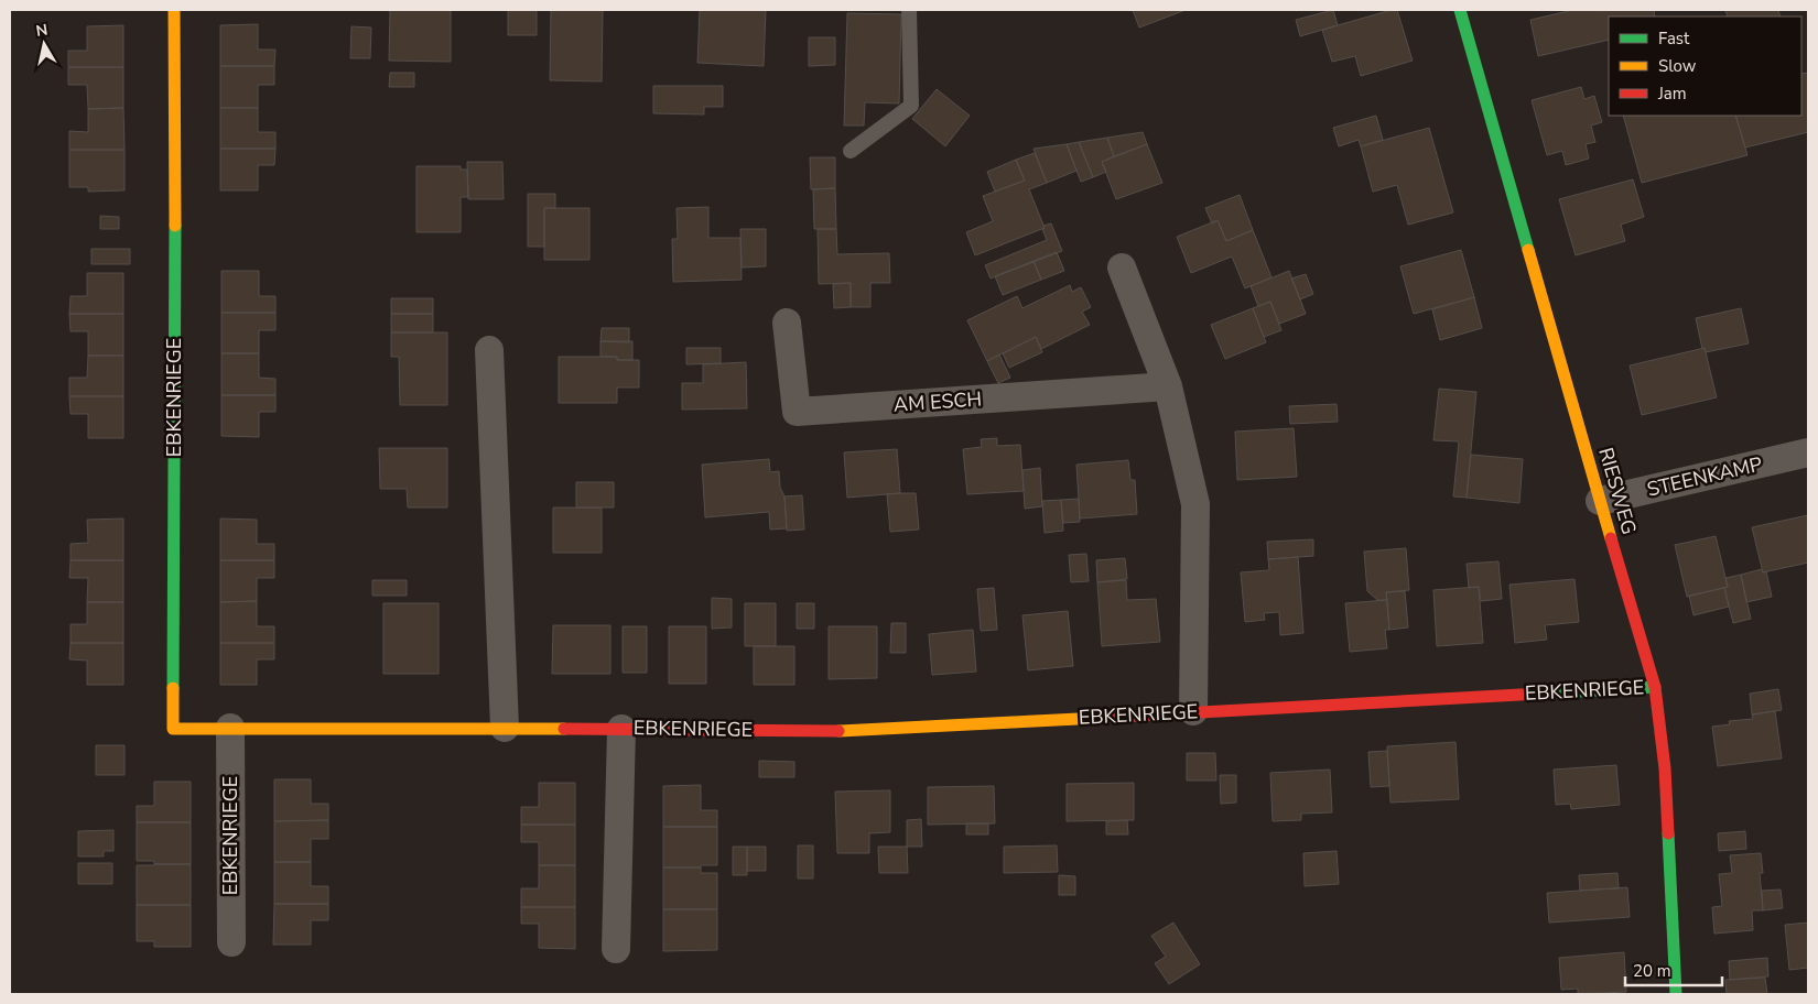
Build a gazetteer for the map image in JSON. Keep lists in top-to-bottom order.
{
  "streets": {
    "street": [
      "EBKENRIEGE",
      "AM ESCH",
      "STEENKAMP",
      "RIESWEG"
    ]
  },
  "crossings": [
    ["EBKENRIEGE", "RIESWEG"],
    ["STEENKAMP", "RIESWEG"]
  ],
  "legend": ["Fast", "Slow", "Jam"],
  "scale_bar": "20 m",
  "north": "top"
}
